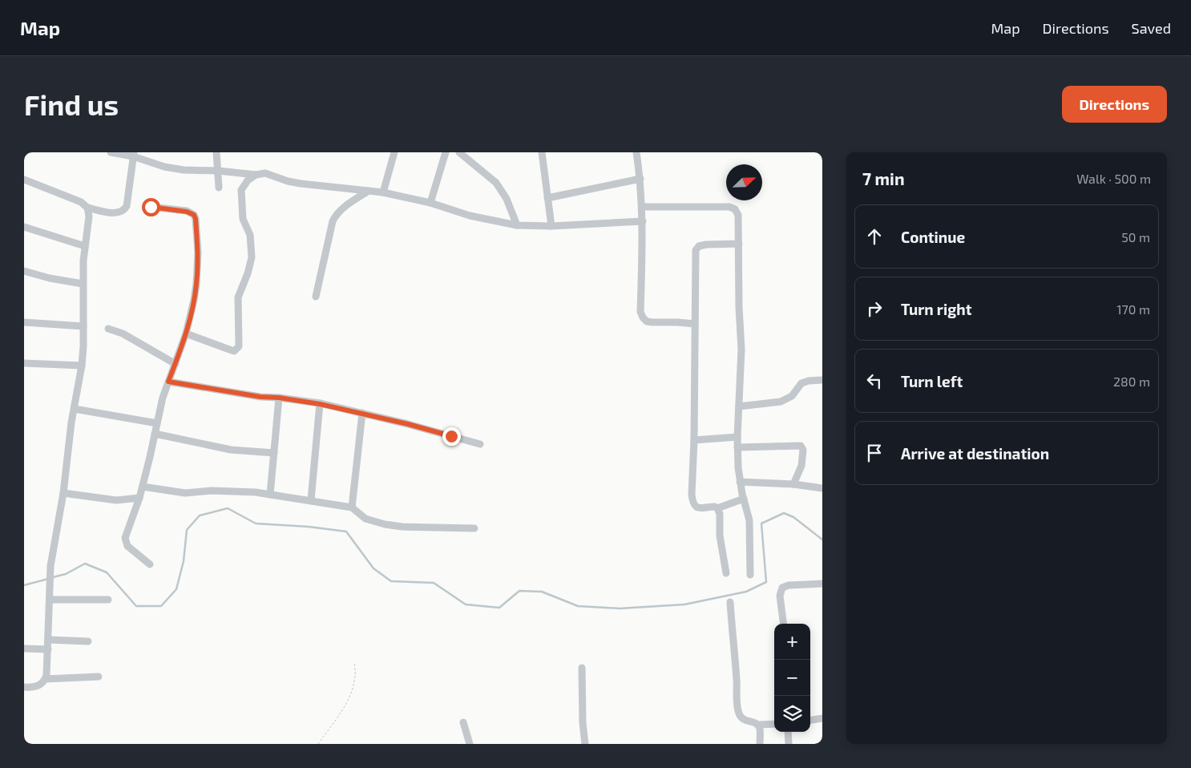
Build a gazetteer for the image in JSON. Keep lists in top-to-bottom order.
{
  "north": "top right",
  "page": {
    "header": "Map",
    "nav": ["Map", "Directions", "Saved"],
    "buttons": "Directions",
    "title": "Find us",
    "heading": ["7 min", "Walk · 500 m"],
    "list": [
      ["Continue", "50 m"],
      ["Turn right", "170 m"],
      ["Turn left", "280 m"],
      "Arrive at destination"
    ],
    "map_buttons": ["+", "−"]
  }
}
